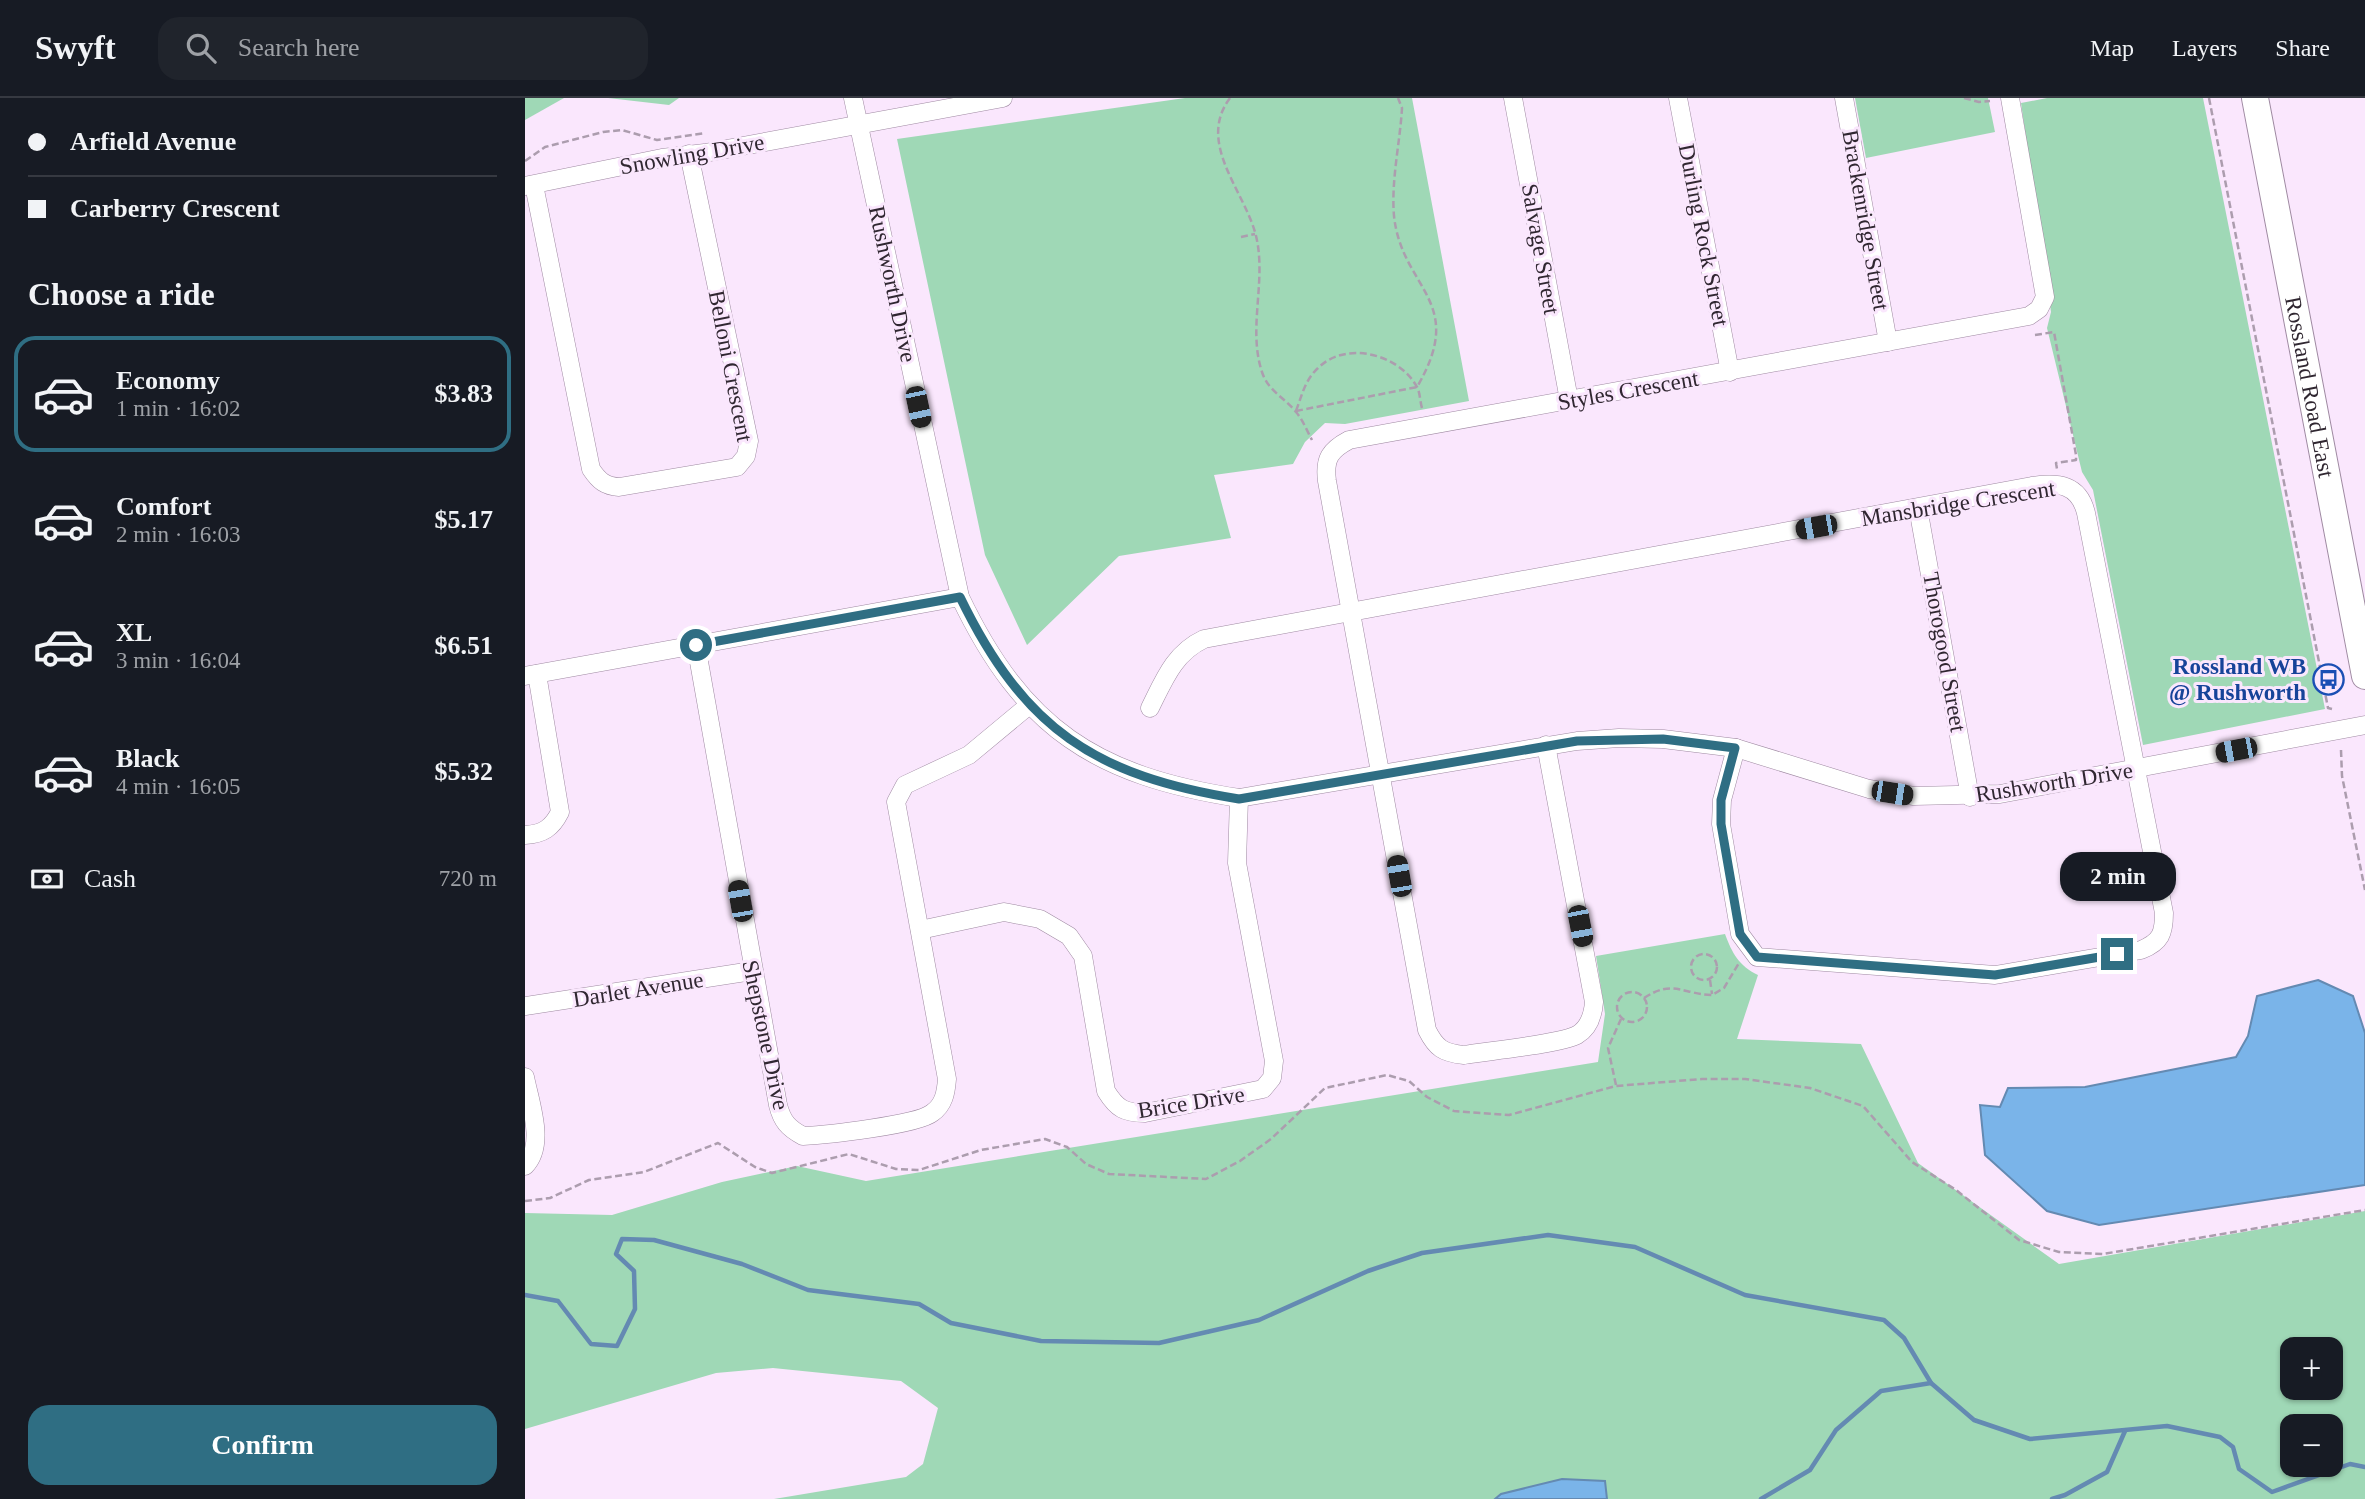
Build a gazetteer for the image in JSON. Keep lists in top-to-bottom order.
{
  "streets": {
    "main road": ["Rossland Road East"],
    "street": [
      "Snowling Drive",
      "Brackenridge Street",
      "Durling Rock Street",
      "Salvage Street",
      "Rushworth Drive",
      "Belloni Crescent",
      "Styles Crescent",
      "Mansbridge Crescent",
      "Thorogood Street",
      "Darlet Avenue",
      "Shepstone Drive",
      "Brice Drive"
    ]
  },
  "crossings": [
    ["Snowling Drive", "Rushworth Drive"],
    ["Snowling Drive", "Belloni Crescent"],
    ["Brackenridge Street", "Styles Crescent"],
    ["Durling Rock Street", "Styles Crescent"],
    ["Salvage Street", "Styles Crescent"],
    ["Rushworth Drive", "Styles Crescent"],
    ["Rushworth Drive", "Mansbridge Crescent"],
    ["Rushworth Drive", "Thorogood Street"],
    ["Rushworth Drive", "Shepstone Drive"],
    ["Rushworth Drive", "Brice Drive"],
    ["Styles Crescent", "Mansbridge Crescent"],
    ["Mansbridge Crescent", "Thorogood Street"],
    ["Darlet Avenue", "Shepstone Drive"],
    ["Shepstone Drive", "Brice Drive"]
  ],
  "places": {
    "bus stop": ["Rossland WB @ Rushworth"]
  },
  "page": {
    "header": "Swyft",
    "search": "Search here",
    "nav": ["Map", "Layers", "Share"],
    "banner": ["Arfield Avenue", "Carberry Crescent"],
    "heading": "Choose a ride",
    "list": [
      {
        "name": "Economy",
        "note": "1 min · 16:02",
        "value": "$3.83"
      },
      {
        "name": "Comfort",
        "note": "2 min · 16:03",
        "value": "$5.17"
      },
      {
        "name": "XL",
        "note": "3 min · 16:04",
        "value": "$6.51"
      },
      {
        "name": "Black",
        "note": "4 min · 16:05",
        "value": "$5.32"
      }
    ],
    "pay": ["Cash", "720 m"],
    "bubble": "2 min",
    "map_buttons": ["+", "−"],
    "buttons": "Confirm"
  }
}
